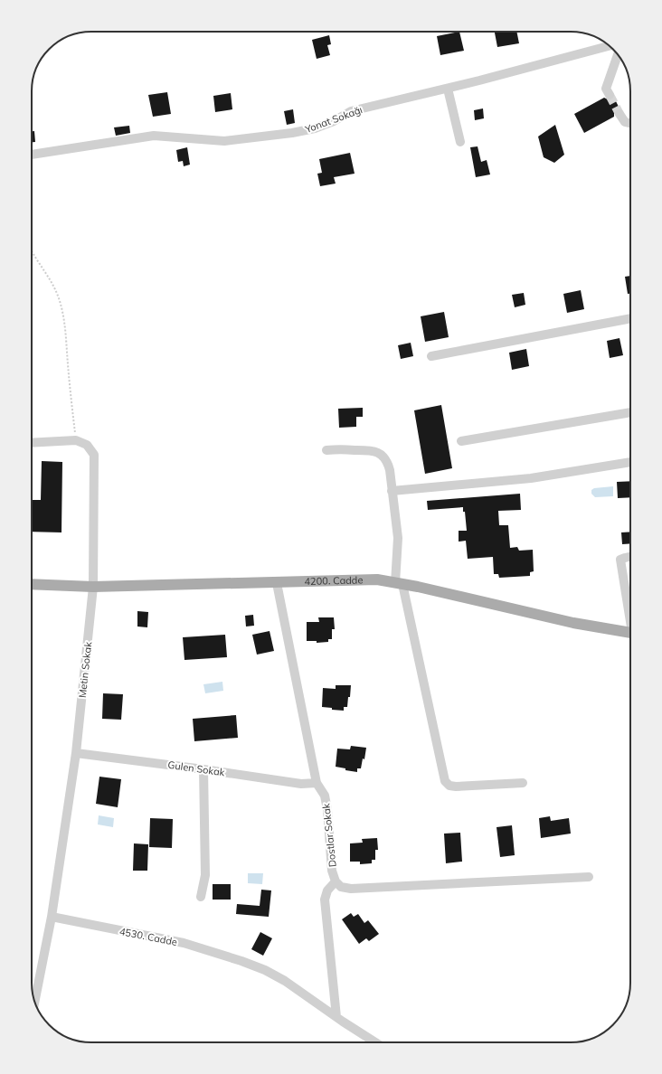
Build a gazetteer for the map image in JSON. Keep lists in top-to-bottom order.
{
  "streets": {
    "main road": ["4200. Cadde"],
    "street": [
      "Yonat Sokağı",
      "Metin Sokak",
      "Gulen Sokak",
      "Dostlar Sokak",
      "4530. Cadde"
    ]
  },
  "crossings": [
    ["4200. Cadde", "Metin Sokak"],
    ["4200. Cadde", "Dostlar Sokak"],
    ["Metin Sokak", "Gulen Sokak"],
    ["Gulen Sokak", "Dostlar Sokak"]
  ]
}
